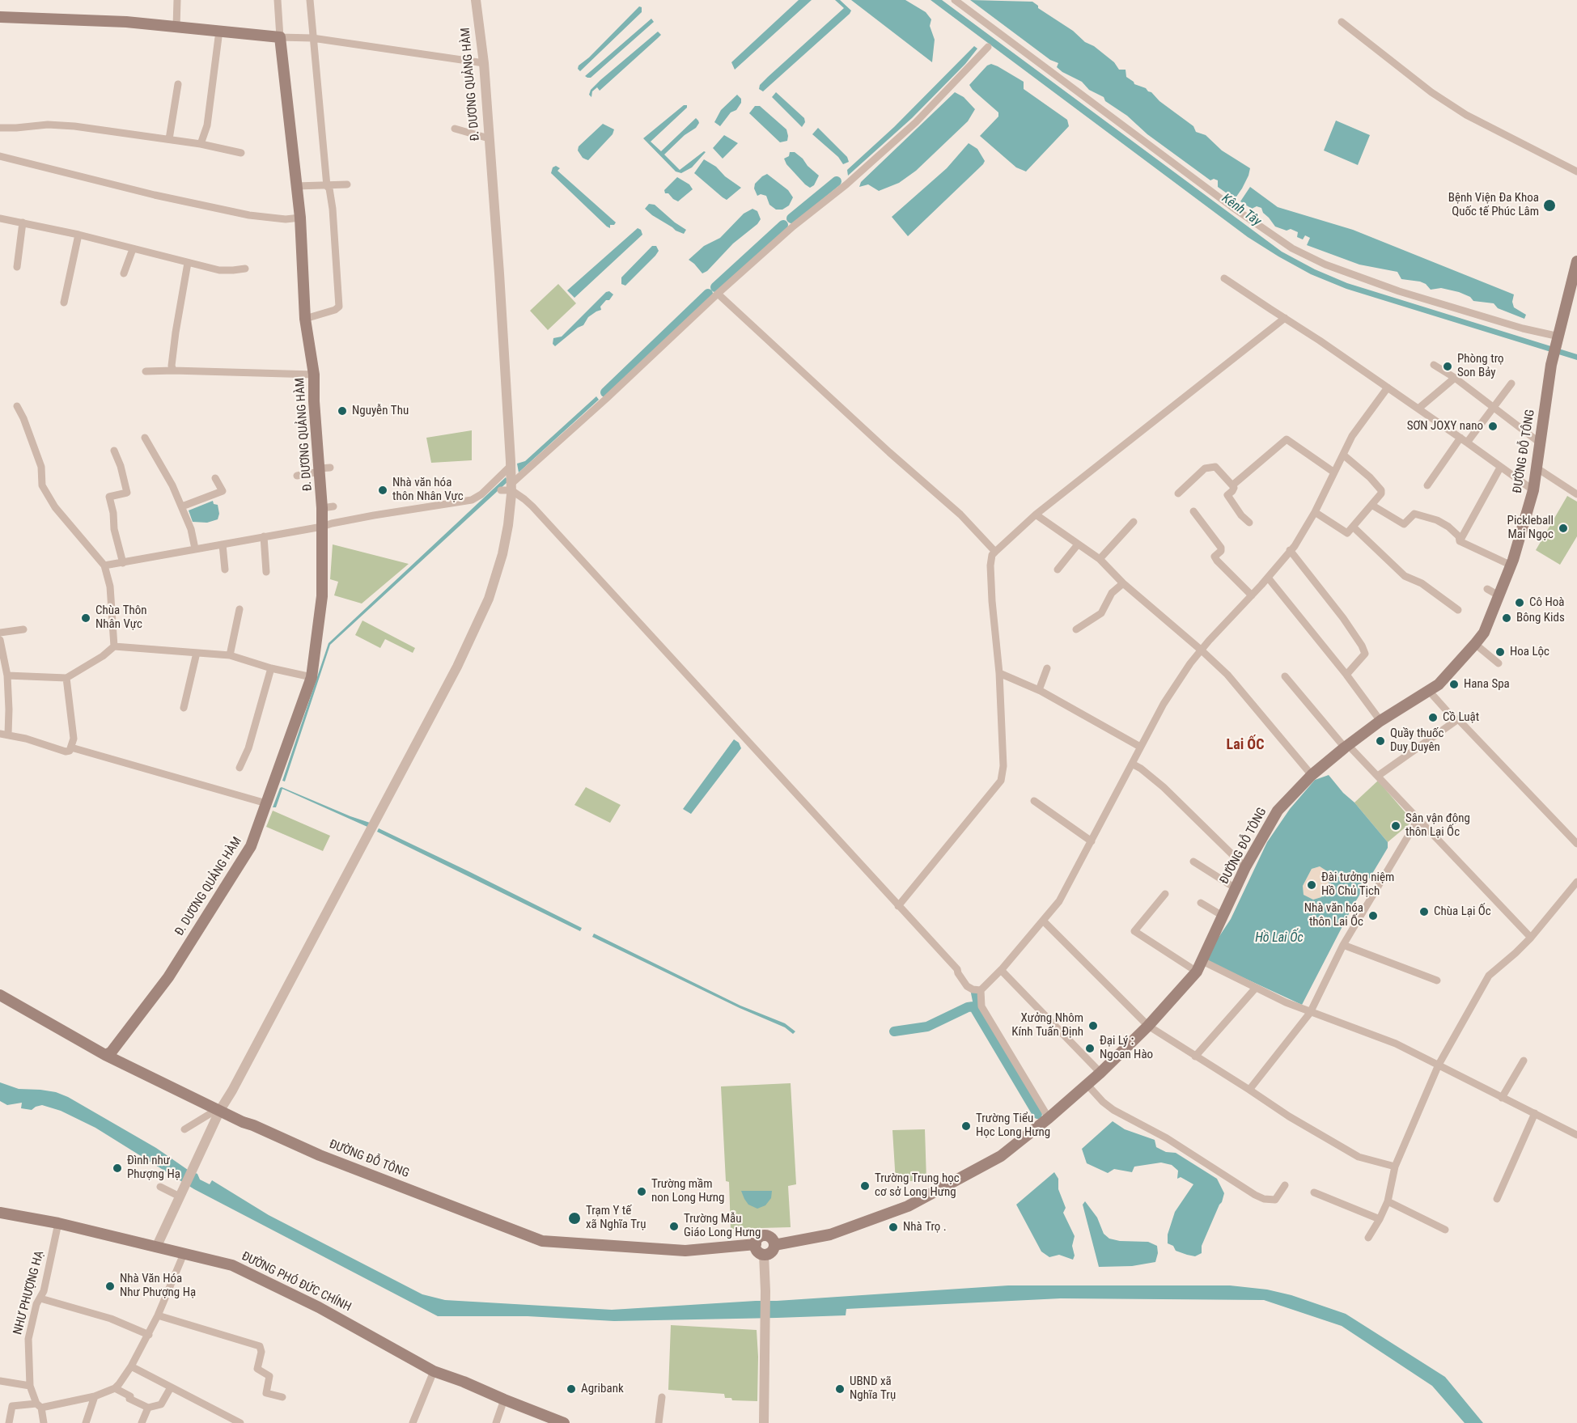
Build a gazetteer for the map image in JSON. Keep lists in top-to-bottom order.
{
  "streets": {
    "main road": ["Đ. DƯƠNG QUẢNG HÀM", "ĐƯỜNG ĐỖ TÔNG", "ĐƯỜNG PHÓ ĐỨC CHÍNH"],
    "street": ["NHƯ PHƯỢNG HẠ"]
  },
  "crossings": [
    ["Đ. DƯƠNG QUẢNG HÀM", "ĐƯỜNG ĐỖ TÔNG"],
    ["Đ. DƯƠNG QUẢNG HÀM", "ĐƯỜNG PHÓ ĐỨC CHÍNH"],
    ["ĐƯỜNG PHÓ ĐỨC CHÍNH", "NHƯ PHƯỢNG HẠ"]
  ],
  "districts": ["Lai ỐC"],
  "water": ["Kênh Tây", "Hồ Lai Ốc"],
  "places": [
    "Bệnh Viện Đa Khoa Quốc tế Phúc Lâm",
    "Phòng trọ Son Bảy",
    "Nguyễn Thu",
    "SƠN JOXY nano",
    "Nhà văn hóa thôn Nhân Vực",
    "Pickleball Mai Ngọc",
    "Cô Hoà",
    "Chùa Thôn Nhân Vực",
    "Bông Kids",
    "Hoa Lộc",
    "Hana Spa",
    "Cồ Luật",
    "Quầy thuốc Duy Duyên",
    "Sân vận động thôn Lại Ốc",
    "Đài tưởng niệm Hồ Chủ Tịch",
    "Chùa Lại Ốc",
    "Nhà văn hóa thôn Lai Ốc",
    "Xưởng Nhôm Kính Tuấn Định",
    "Đại Lý : Ngoan Hào",
    "Trường Tiểu Học Long Hưng",
    "Đình như Phượng Hạ",
    "Trường Trung học cơ sở Long Hưng",
    "Trường mầm non Long Hưng",
    "Trạm Y tế xã Nghĩa Trụ",
    "Trường Mẫu Giáo Long Hưng",
    "Nhà Trọ .",
    "Nhà Văn Hóa Như Phượng Hạ",
    "Agribank",
    "UBND xã Nghĩa Trụ"
  ]
}
